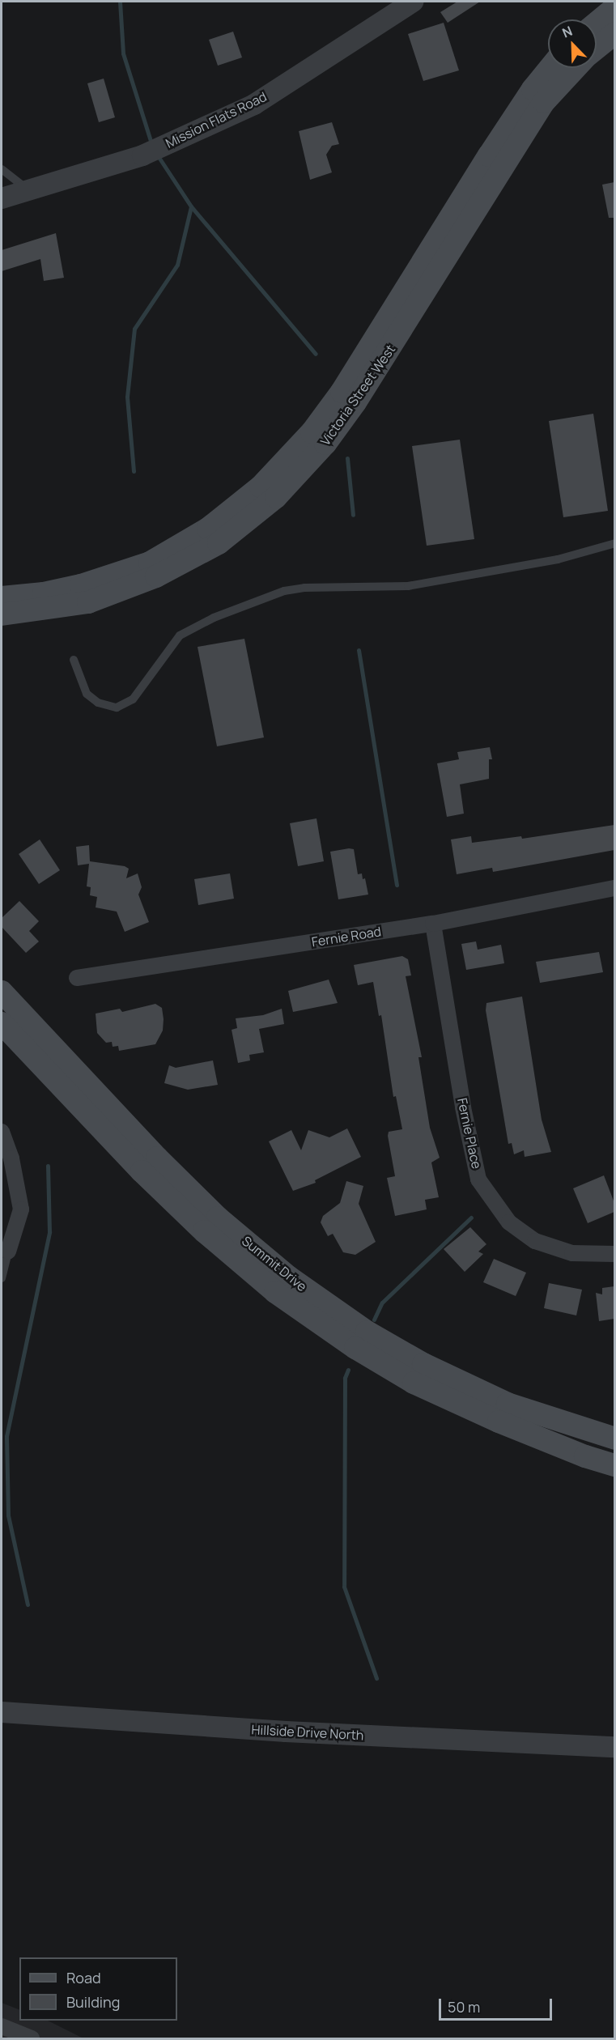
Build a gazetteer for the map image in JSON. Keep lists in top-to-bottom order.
{
  "streets": {
    "main road": ["Victoria Street West", "Summit Drive"],
    "street": [
      "Mission Flats Road",
      "Fernie Road",
      "Fernie Place",
      "Hillside Drive North"
    ]
  },
  "crossings": [
    ["Fernie Road", "Fernie Place"]
  ],
  "legend": ["Road", "Building"],
  "scale_bar": "50 m",
  "north": "top left"
}
